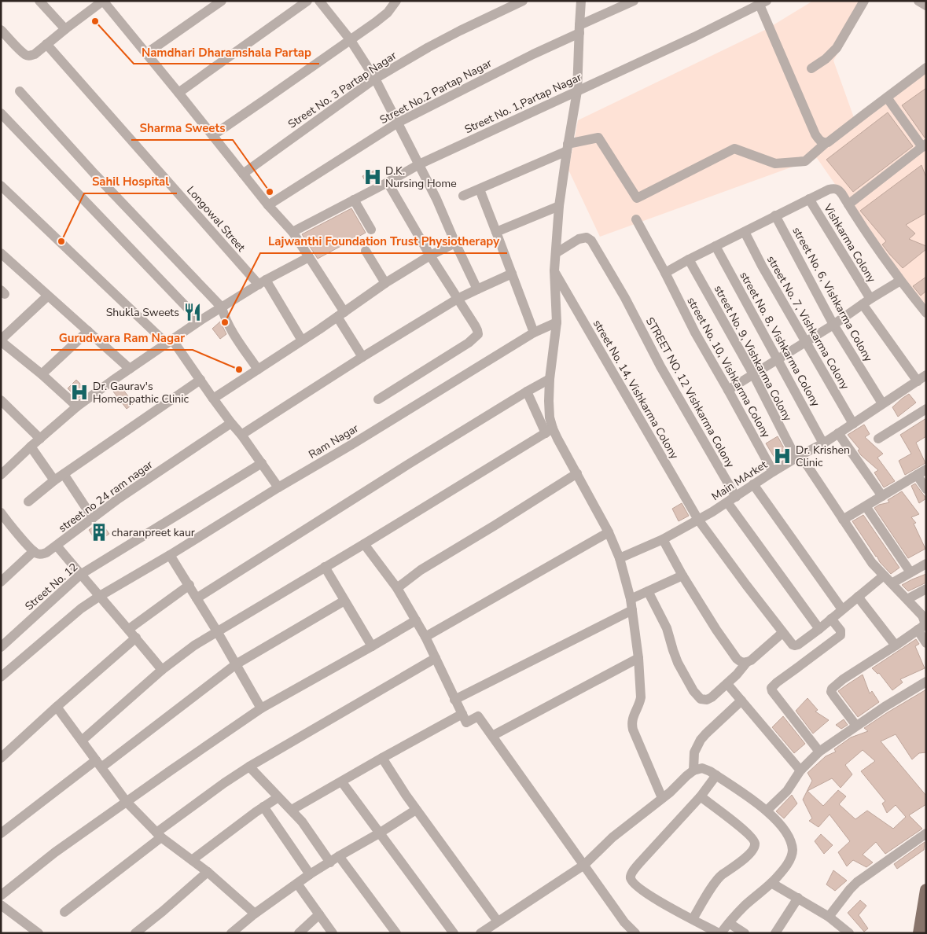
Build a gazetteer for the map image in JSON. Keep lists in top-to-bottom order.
{
  "streets": {
    "street": [
      "Street No. 3 Partap Nagar",
      "Street No.2 Partap Nagar",
      "Street No. 1,Partap Nagar",
      "Longowal Street",
      "Vishkarma Colony",
      "street No. 6, Vishkarma Colony",
      "street No. 7, Vishkarma Colony",
      "street No. 8, Vishkarma Colony",
      "street No. 9, Vishkarma Colony",
      "street No. 10, Vishkarma Colony",
      "street No. 14, Vishkarma Colony",
      "STREET NO. 12 Vishkarma Colony",
      "Ram Nagar",
      "Main MArket",
      "street no 24 ram nagar",
      "Street No. 12"
    ]
  },
  "crossings": [
    ["Vishkarma Colony", "Main MArket"],
    ["street No. 6, Vishkarma Colony", "Main MArket"],
    ["street No. 7, Vishkarma Colony", "Main MArket"],
    ["street No. 8, Vishkarma Colony", "Main MArket"],
    ["street No. 9, Vishkarma Colony", "Main MArket"],
    ["street No. 10, Vishkarma Colony", "Main MArket"],
    ["street No. 14, Vishkarma Colony", "STREET NO. 12 Vishkarma Colony"],
    ["street No. 14, Vishkarma Colony", "Main MArket"],
    ["STREET NO. 12 Vishkarma Colony", "Main MArket"]
  ],
  "places": {
    "other": [
      "Namdhari Dharamshala Partap",
      "Sharma Sweets",
      "Sahil Hospital",
      "Lajwanthi Foundation Trust Physiotherapy",
      "Gurudwara Ram Nagar"
    ],
    "hospital": ["D.K. Nursing Home", "Dr. Gaurav's Homeopathic Clinic", "Dr. Krishen Clinic"],
    "restaurant": ["Shukla Sweets"],
    "building": ["charanpreet kaur"]
  }
}
